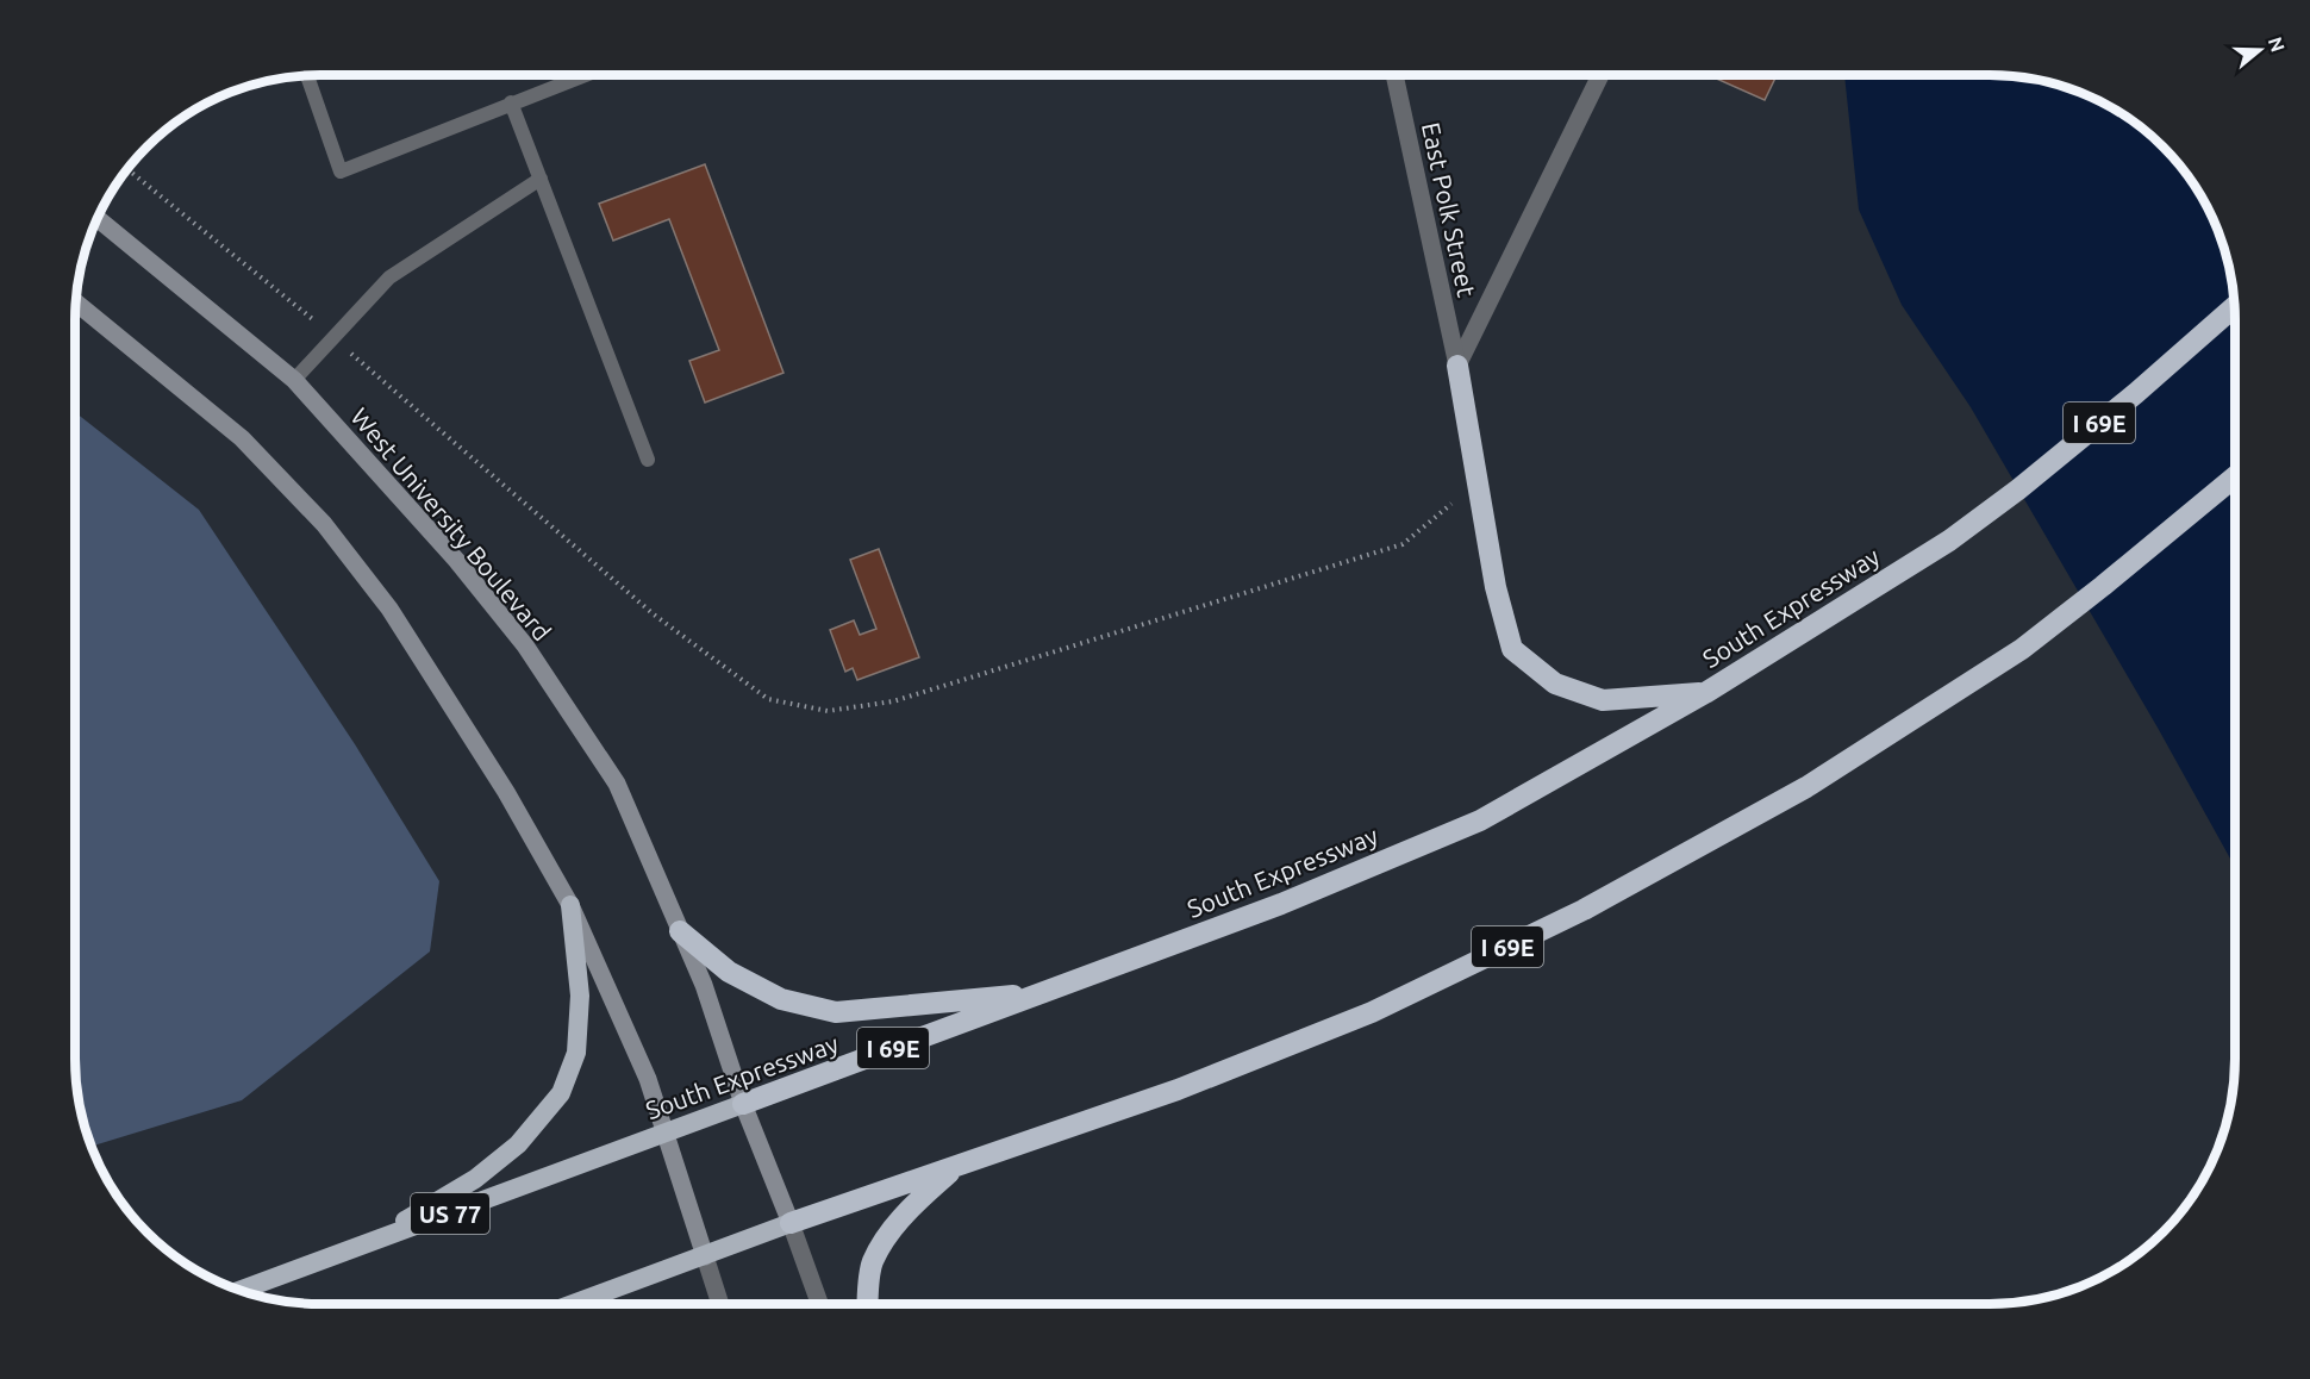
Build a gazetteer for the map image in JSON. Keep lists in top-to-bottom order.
{
  "streets": {
    "highway": ["I 69E", "South Expressway", "US 77"],
    "main road": ["West University Boulevard"],
    "street": ["East Polk Street"]
  },
  "crossings": [
    ["I 69E", "West University Boulevard"],
    ["West University Boulevard", "South Expressway"]
  ],
  "north": "right"
}
